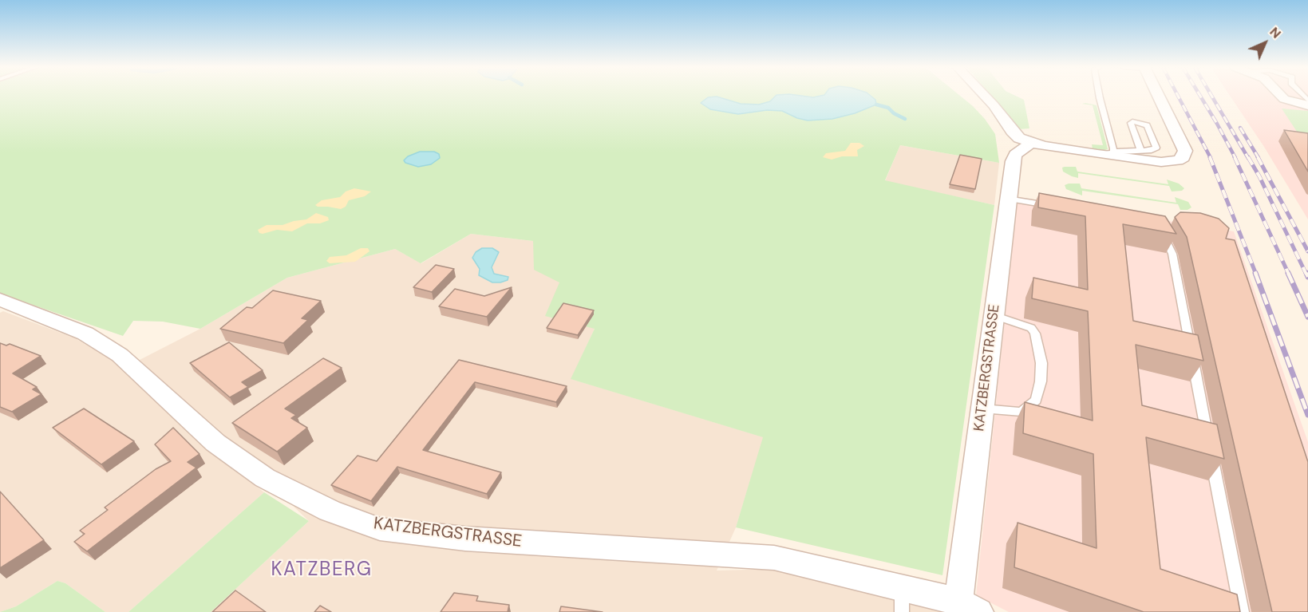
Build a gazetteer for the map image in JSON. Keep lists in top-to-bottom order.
{
  "streets": {
    "street": ["KATZBERGSTRASSE"]
  },
  "districts": ["KATZBERG"],
  "north": "top right"
}
